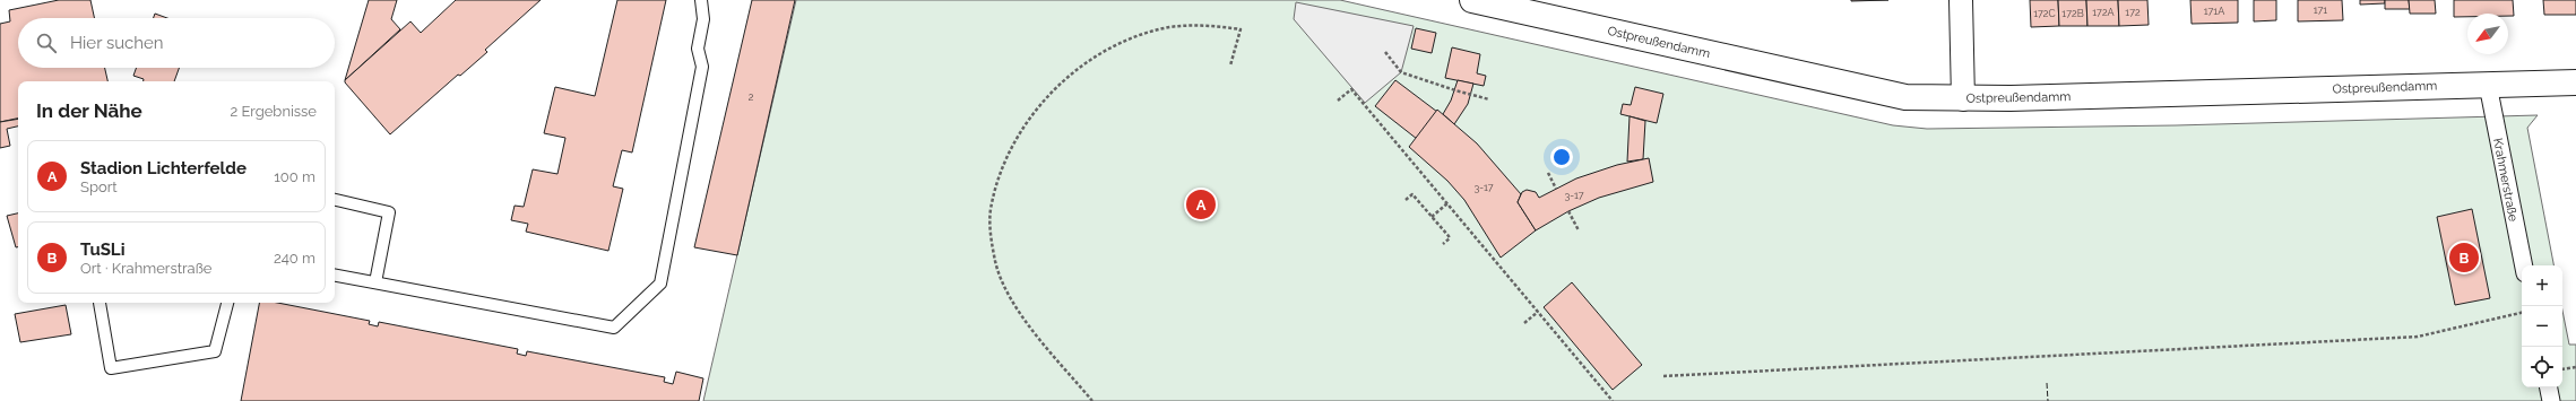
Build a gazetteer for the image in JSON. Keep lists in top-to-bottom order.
{
  "streets": {
    "street": ["Ostpreußendamm", "Krahmerstraße"]
  },
  "crossings": [
    ["Ostpreußendamm", "Krahmerstraße"]
  ],
  "house_numbers": [
    "171",
    "171A",
    "172A",
    "172",
    "172C",
    "172B",
    "2",
    "3-17",
    "3-17"
  ],
  "north": "bottom left",
  "page": {
    "search": "Hier suchen",
    "heading": ["In der Nähe", "2 Ergebnisse"],
    "list": [
      {
        "mark": "A",
        "name": "Stadion Lichterfelde",
        "note": "Sport",
        "value": "100 m"
      },
      {
        "mark": "B",
        "name": "TuSLi",
        "note": "Ort · Krahmerstraße",
        "value": "240 m"
      }
    ],
    "pins": ["A", "B"],
    "map_buttons": ["+", "−"]
  }
}
